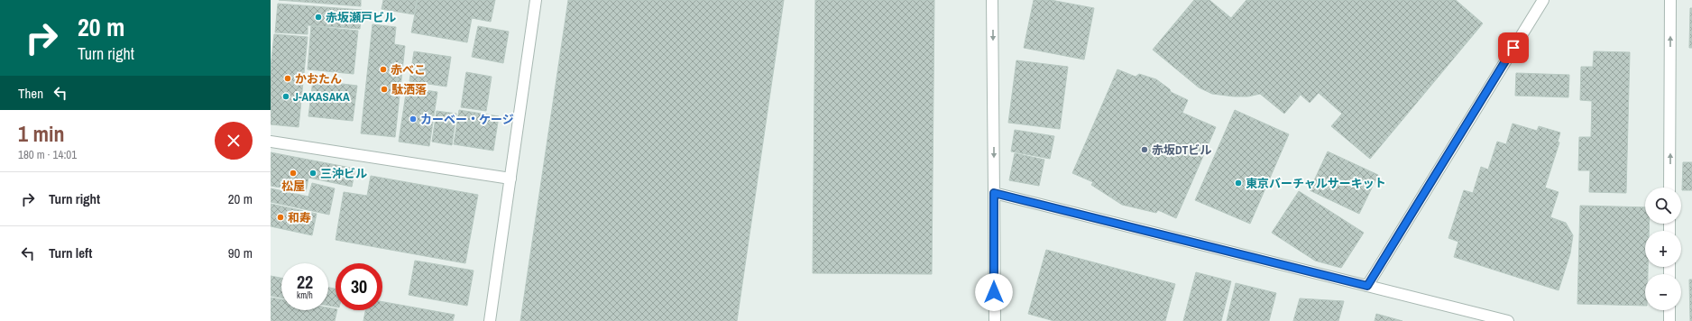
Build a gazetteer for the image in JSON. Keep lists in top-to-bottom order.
{
  "places": [
    "赤坂瀬戸ビル",
    "赤べこ",
    "かおたん",
    "駄洒落",
    "J-AKASAKA",
    "カーベー・ケージ",
    "赤坂DTビル",
    "松屋",
    "三沖ビル",
    "東京バーチャルサーキット",
    "和寿"
  ],
  "page": {
    "turn": ["20 m", "Turn right"],
    "then": "Then",
    "heading": ["1 min", "180 m · 14:01"],
    "list": [
      {
        "name": "Turn right",
        "value": "20 m"
      },
      {
        "name": "Turn left",
        "value": "90 m"
      }
    ],
    "map_buttons": ["+", "−"],
    "speed": "22 km/h",
    "limit": "30"
  }
}
